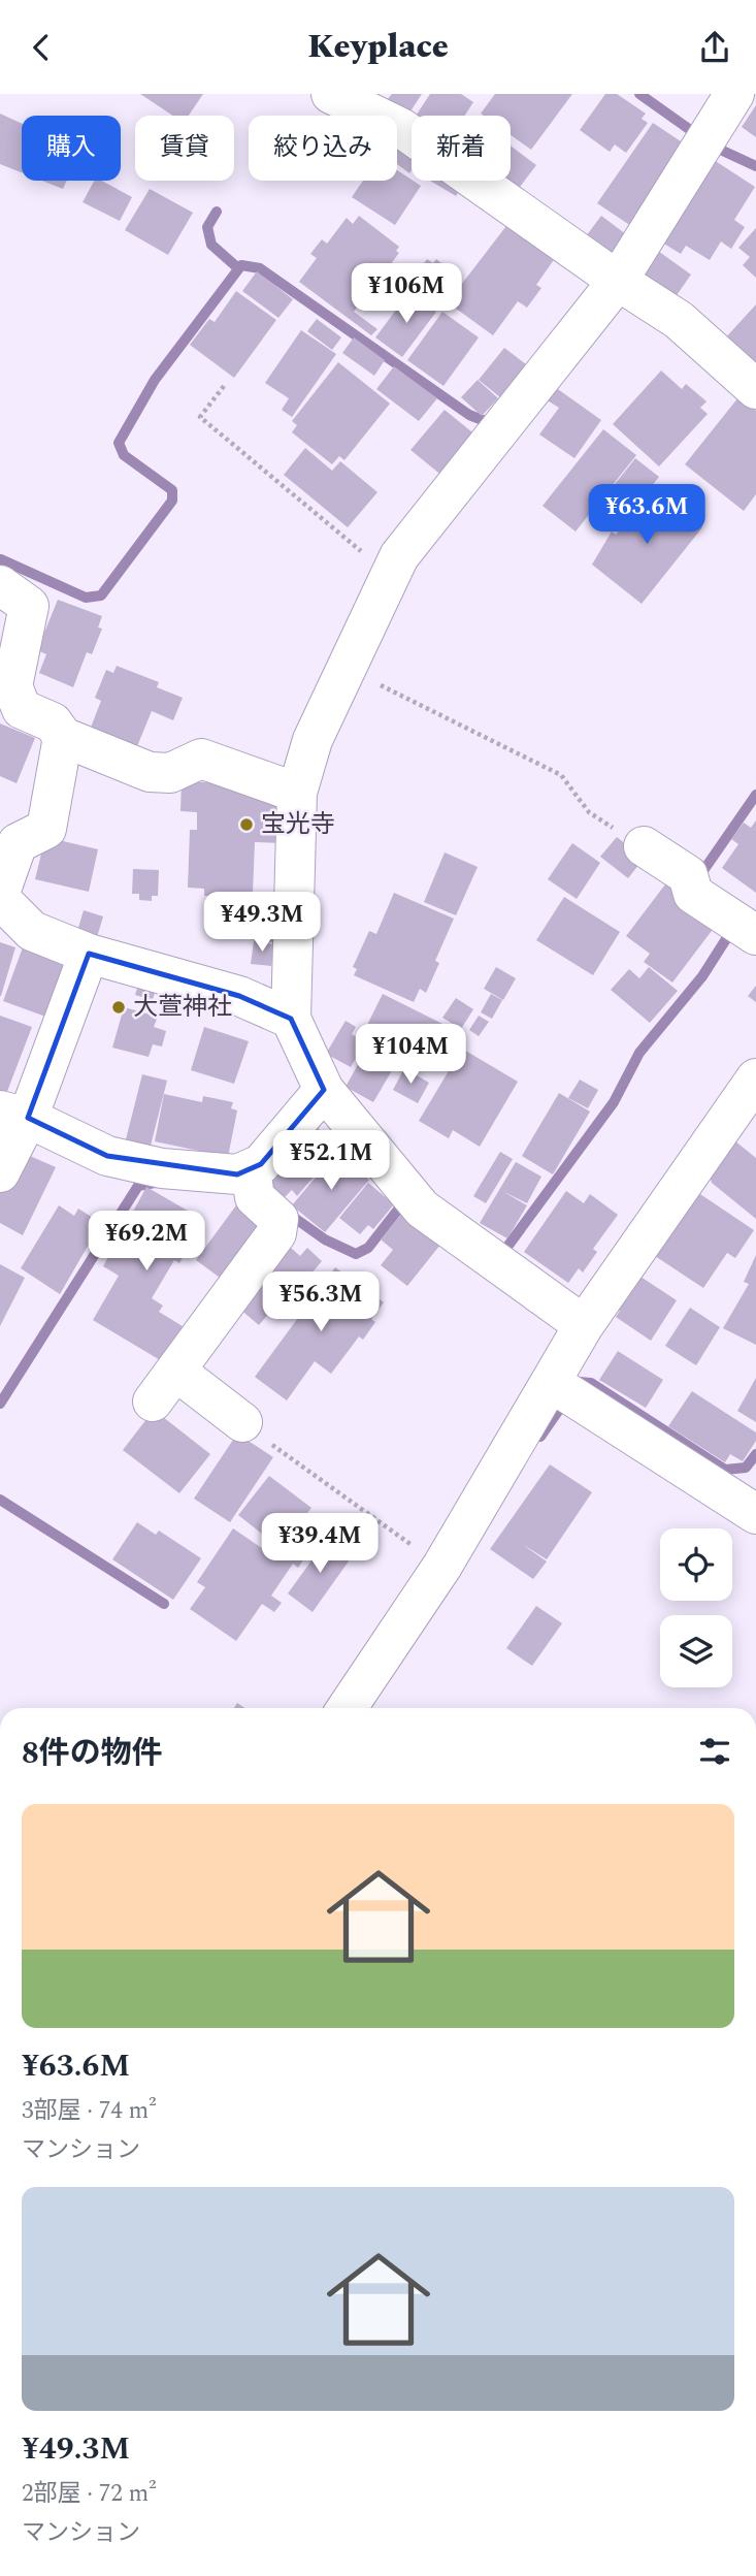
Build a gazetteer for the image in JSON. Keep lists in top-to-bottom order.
{
  "places": ["宝光寺", "大萱神社"],
  "page": {
    "header": "Keyplace",
    "chip": [
      "購入",
      "賃貸",
      "絞り込み",
      "新着"
    ],
    "price": [
      "¥106M",
      "¥63.6M",
      "¥49.3M",
      "¥104M",
      "¥52.1M",
      "¥69.2M",
      "¥56.3M",
      "¥39.4M"
    ],
    "heading": "8件の物件",
    "list": [
      {
        "name": "¥63.6M",
        "note": "3部屋 · 74 m² · マンション"
      },
      {
        "name": "¥49.3M",
        "note": "2部屋 · 72 m² · マンション"
      }
    ]
  }
}
